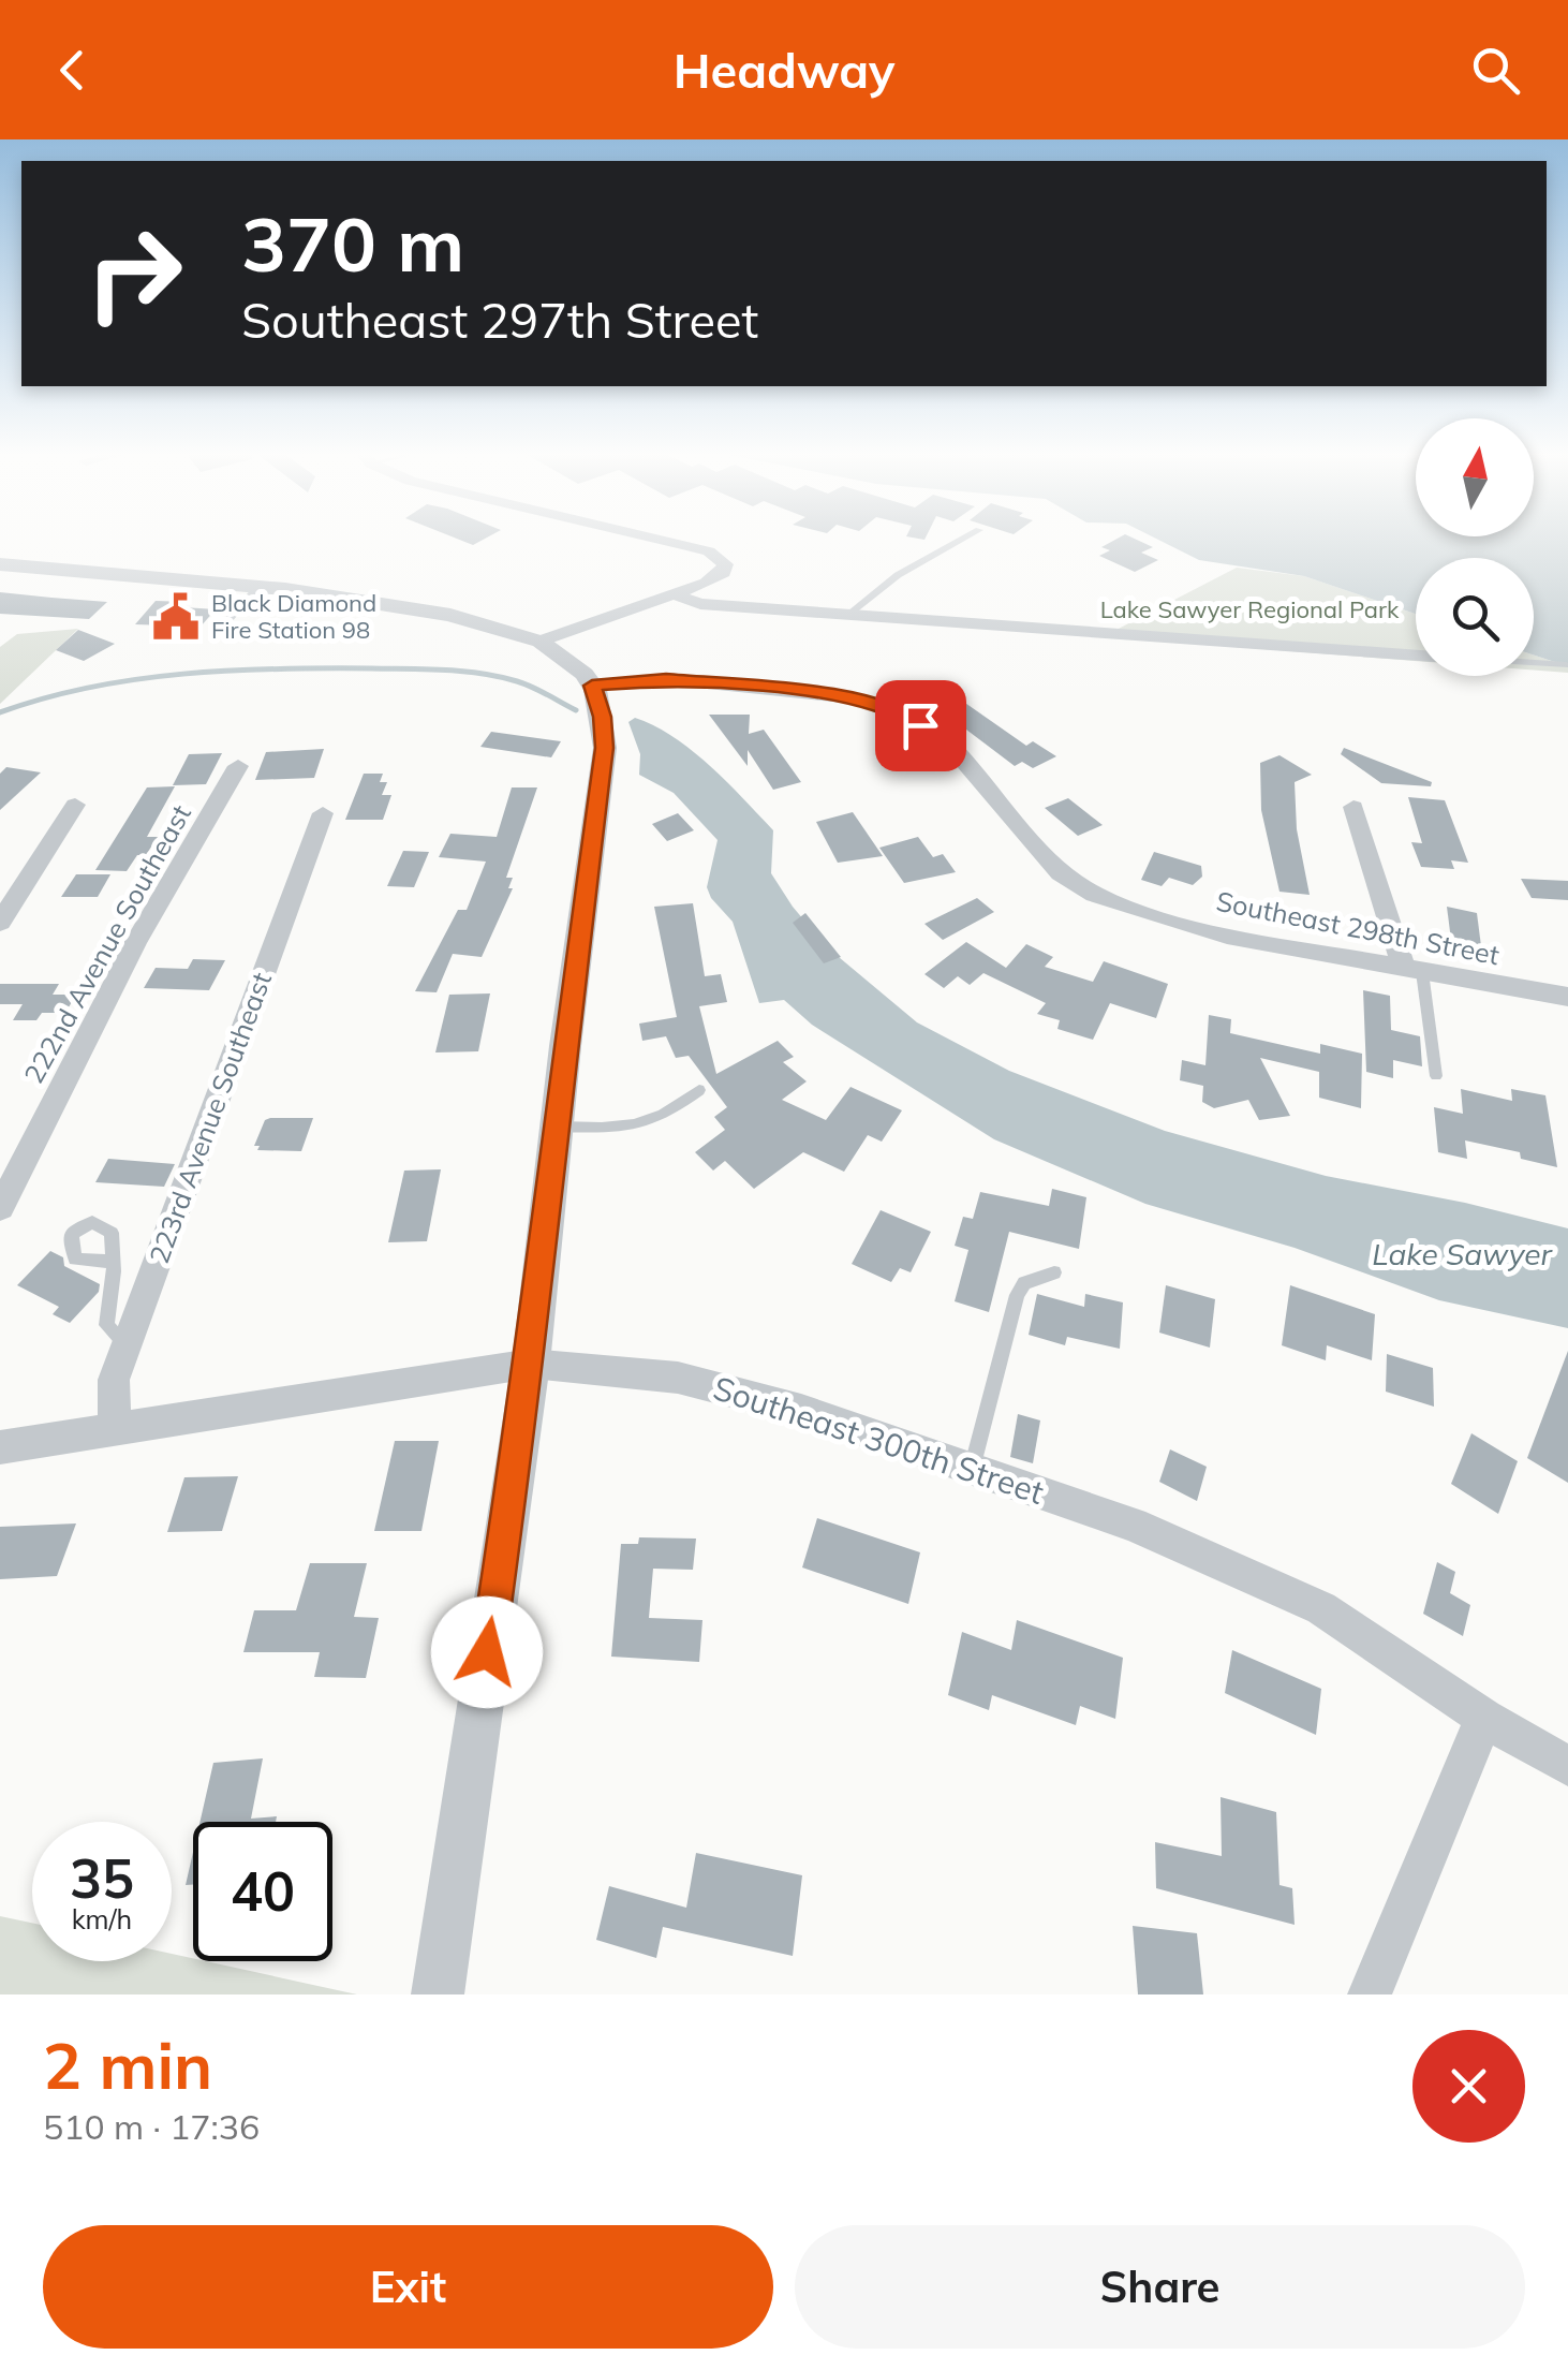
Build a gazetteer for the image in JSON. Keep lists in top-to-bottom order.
{
  "streets": {
    "street": [
      "Southeast 298th Street",
      "222nd Avenue Southeast",
      "223rd Avenue Southeast",
      "Southeast 300th Street"
    ]
  },
  "crossings": [
    ["223rd Avenue Southeast", "Southeast 300th Street"]
  ],
  "water": ["Lake Sawyer"],
  "parks": ["Lake Sawyer Regional Park"],
  "places": {
    "public building": ["Black Diamond Fire Station 98"]
  },
  "north": "top",
  "page": {
    "header": "Headway",
    "turn": ["370 m", "Southeast 297th Street"],
    "speed": "35 km/h",
    "limit": "40",
    "heading": ["2 min", "510 m · 17:36"],
    "buttons": ["Exit", "Share"]
  }
}
